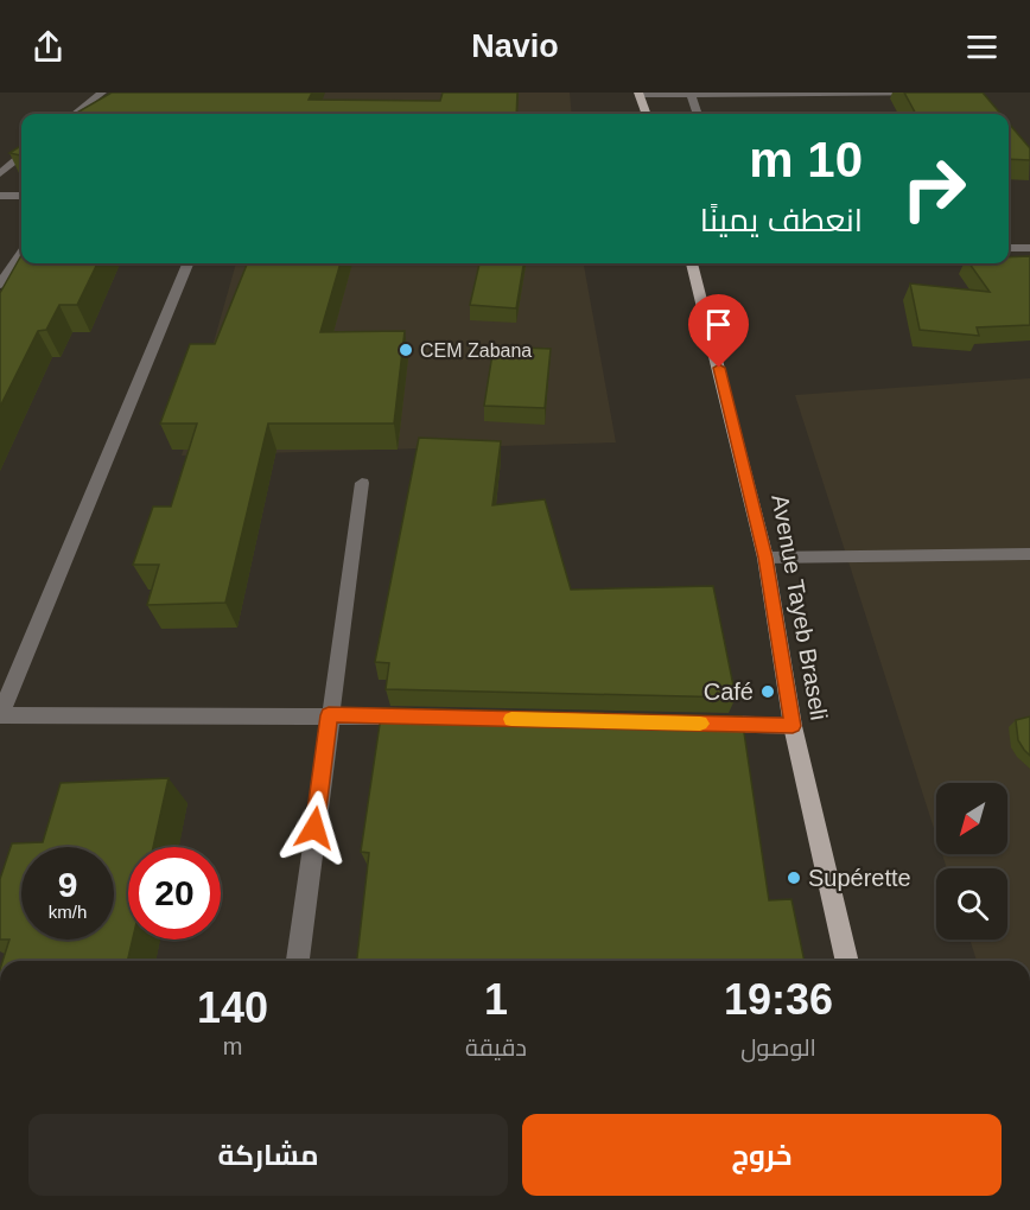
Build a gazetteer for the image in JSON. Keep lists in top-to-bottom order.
{
  "streets": {
    "main road": ["Avenue Tayeb Braseli"]
  },
  "places": ["CEM Zabana", "Café", "Supérette"],
  "north": "bottom left",
  "page": {
    "header": "Navio",
    "turn": ["10 m", "انعطف يمينًا"],
    "speed": "9 km/h",
    "limit": "20",
    "eta": [
      "19:36",
      "الوصول",
      "1",
      "دقيقة",
      "140",
      "m"
    ],
    "buttons": ["خروج", "مشاركة"]
  }
}
